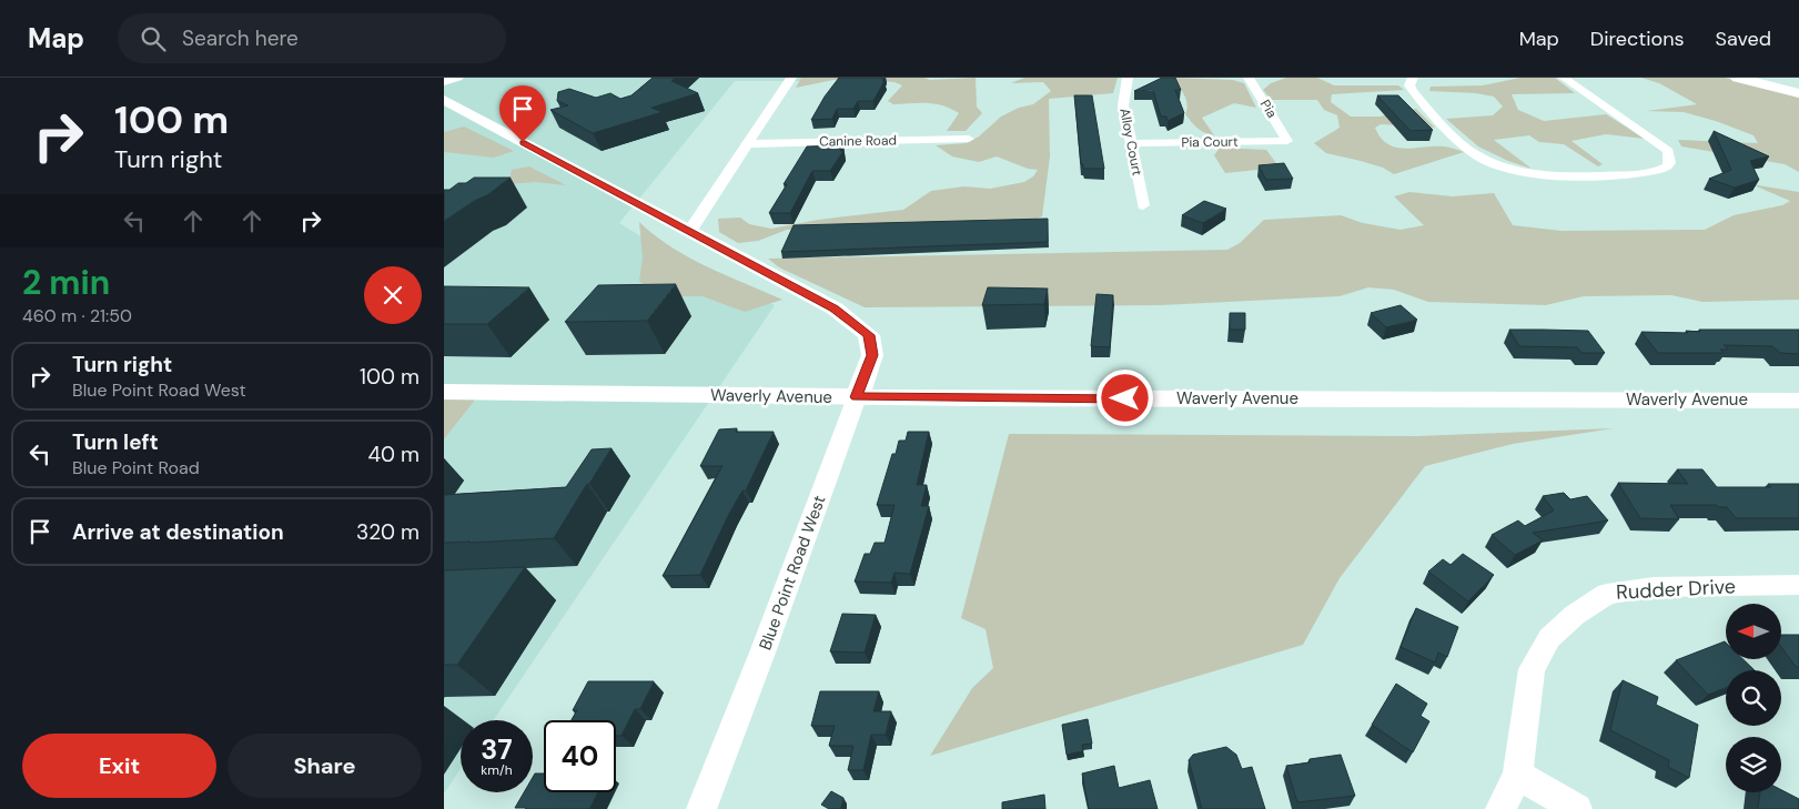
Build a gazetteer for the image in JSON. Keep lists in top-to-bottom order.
{
  "streets": {
    "street": [
      "Pia",
      "Canine Road",
      "Alloy Court",
      "Pia Court",
      "Waverly Avenue",
      "Blue Point Road West",
      "Rudder Drive"
    ]
  },
  "crossings": [
    ["Pia", "Pia Court"],
    ["Alloy Court", "Pia Court"],
    ["Waverly Avenue", "Blue Point Road West"]
  ],
  "north": "left",
  "page": {
    "header": "Map",
    "search": "Search here",
    "nav": ["Map", "Directions", "Saved"],
    "turn": ["100 m", "Turn right"],
    "heading": ["2 min", "460 m · 21:50"],
    "list": [
      {
        "name": "Turn right",
        "note": "Blue Point Road West",
        "value": "100 m"
      },
      {
        "name": "Turn left",
        "note": "Blue Point Road",
        "value": "40 m"
      },
      {
        "name": "Arrive at destination",
        "value": "320 m"
      }
    ],
    "speed": "37 km/h",
    "limit": "40",
    "buttons": ["Exit", "Share"]
  }
}
